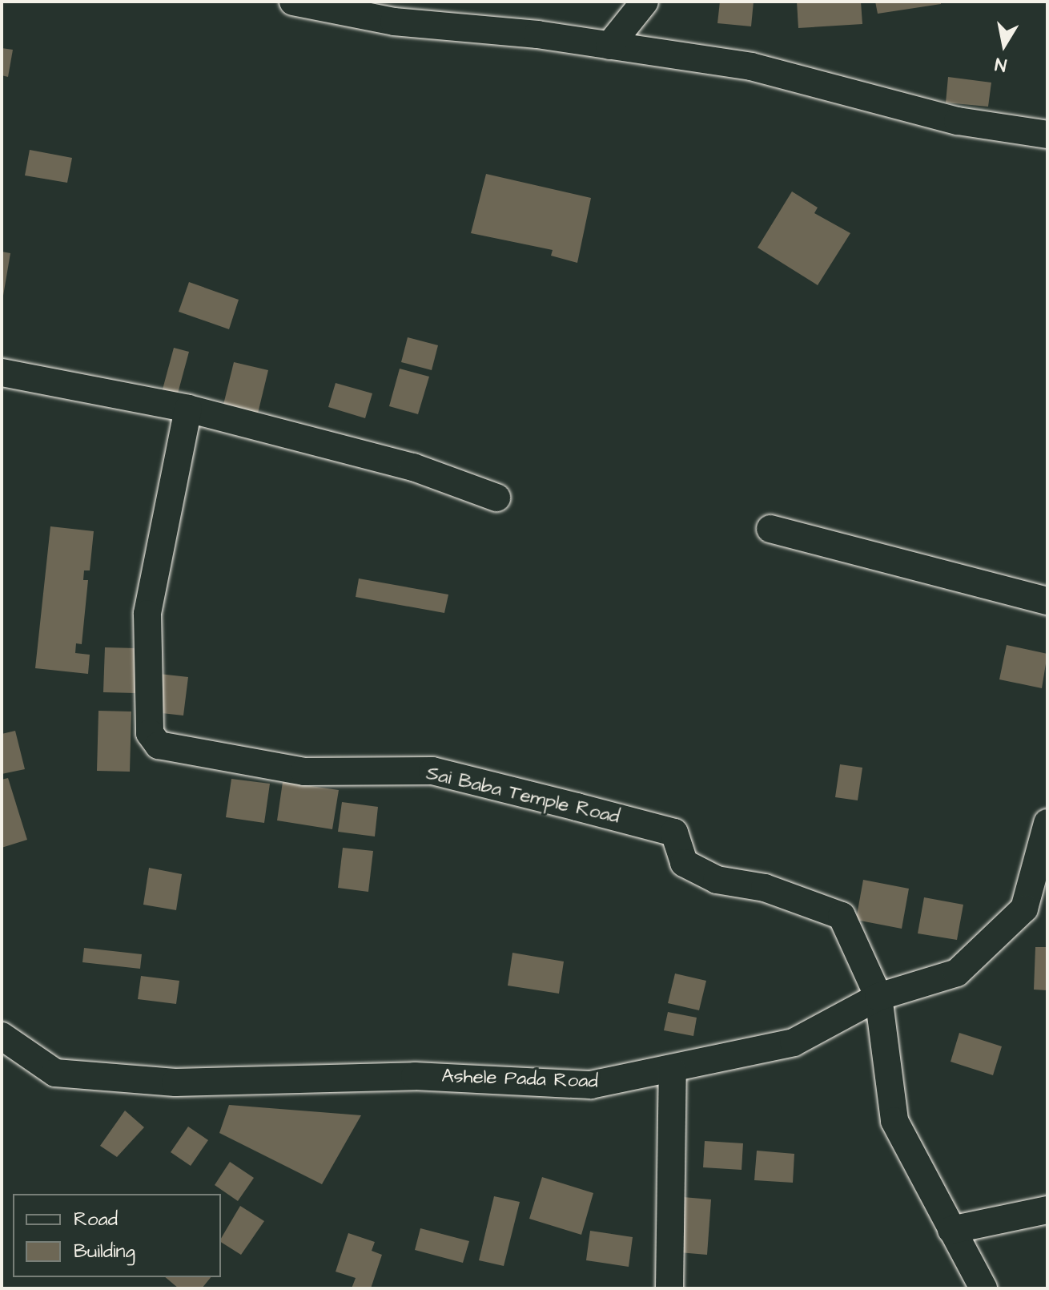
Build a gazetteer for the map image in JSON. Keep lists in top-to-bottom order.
{
  "streets": {
    "street": ["Sai Baba Temple Road", "Ashele Pada Road"]
  },
  "crossings": [
    ["Sai Baba Temple Road", "Ashele Pada Road"]
  ],
  "legend": ["Road", "Building"],
  "north": "bottom"
}
